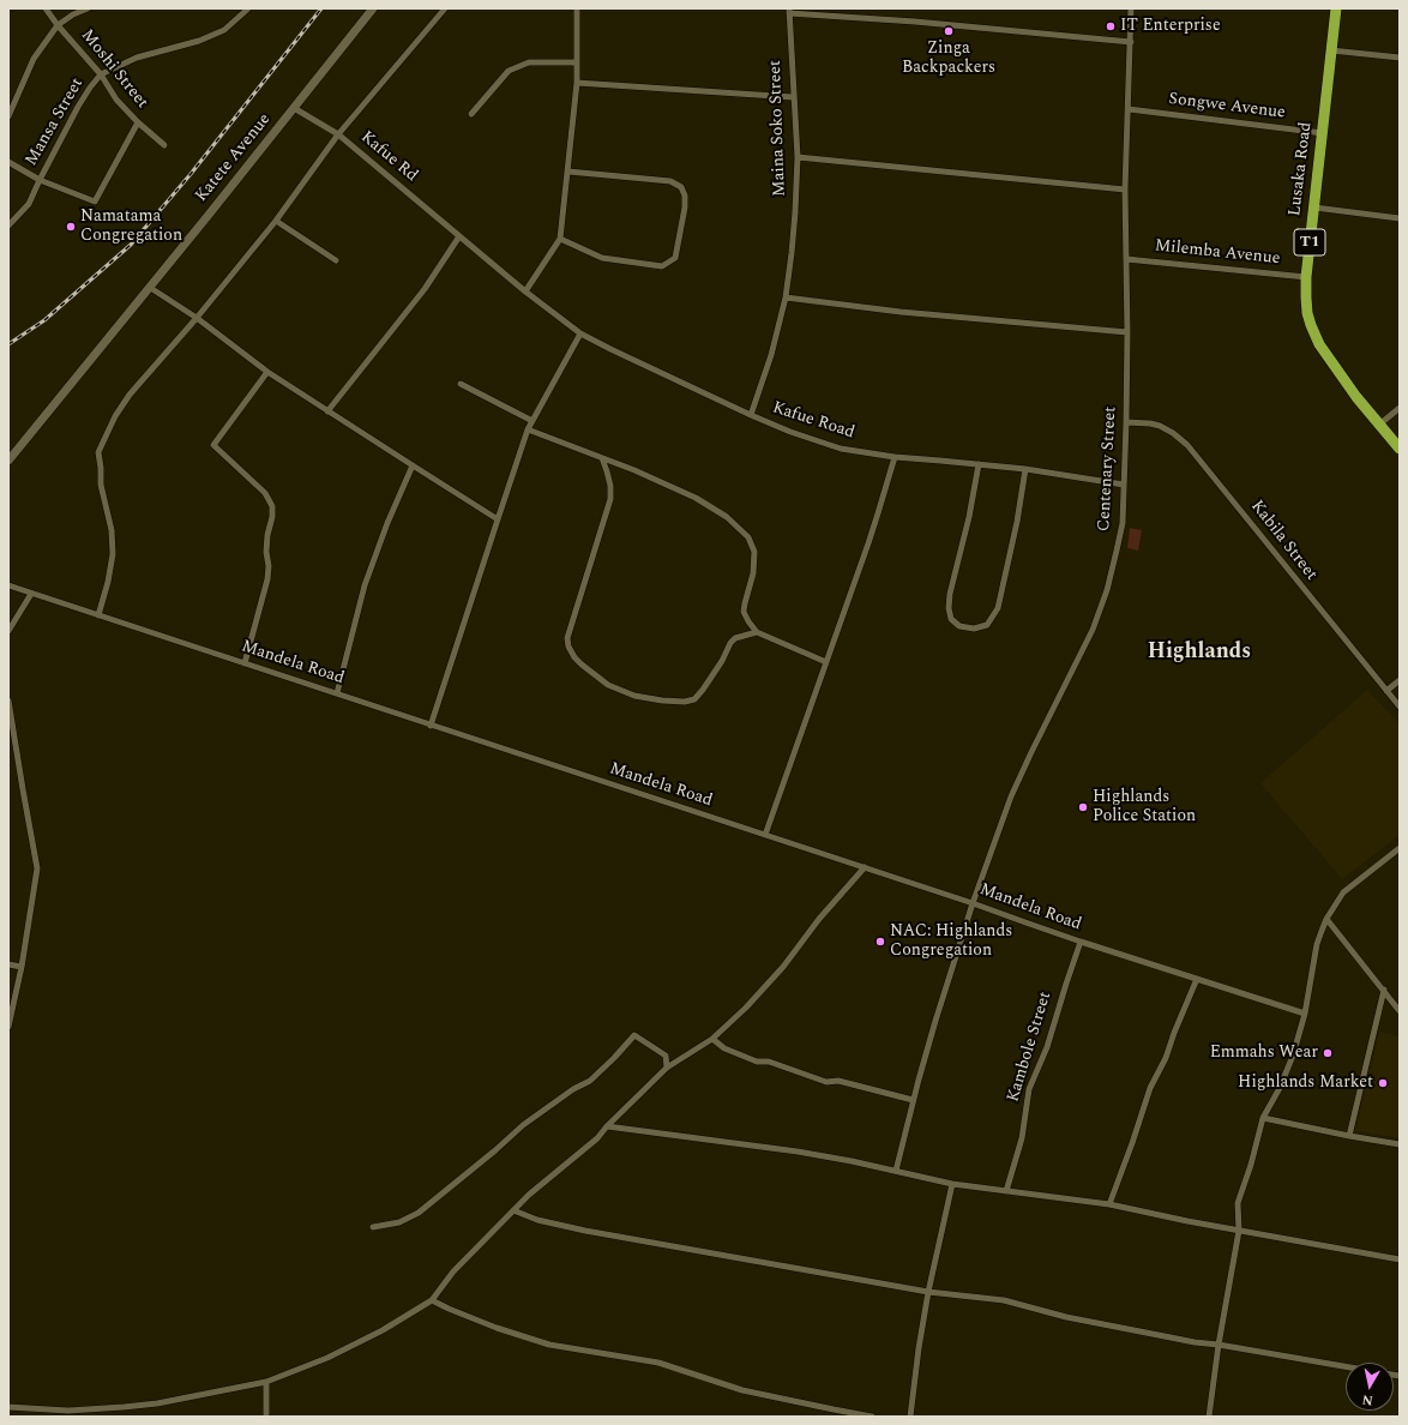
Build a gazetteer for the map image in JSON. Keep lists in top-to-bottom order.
{
  "streets": {
    "highway": ["Lusaka Road", "T1"],
    "street": [
      "Moshi Street",
      "Songwe Avenue",
      "Mansa Street",
      "Maina Soko Street",
      "Kafue Rd",
      "Katete Avenue",
      "Milemba Avenue",
      "Kafue Road",
      "Centenary Street",
      "Kabila Street",
      "Mandela Road",
      "Kambole Street"
    ]
  },
  "crossings": [
    ["Moshi Street", "Mansa Street"],
    ["Songwe Avenue", "Lusaka Road"],
    ["Songwe Avenue", "Centenary Street"],
    ["Maina Soko Street", "Kafue Road"],
    ["Kafue Rd", "Katete Avenue"],
    ["Kafue Rd", "Kafue Road"],
    ["Lusaka Road", "Milemba Avenue"],
    ["Milemba Avenue", "Centenary Street"],
    ["Kafue Road", "Centenary Street"],
    ["Centenary Street", "Kabila Street"],
    ["Centenary Street", "Mandela Road"],
    ["Mandela Road", "Kambole Street"]
  ],
  "districts": ["Highlands"],
  "places": [
    "IT Enterprise",
    "Zinga Backpackers",
    "Namatama Congregation",
    "Highlands Police Station",
    "NAC: Highlands Congregation",
    "Emmahs Wear",
    "Highlands Market"
  ],
  "north": "bottom"
}
